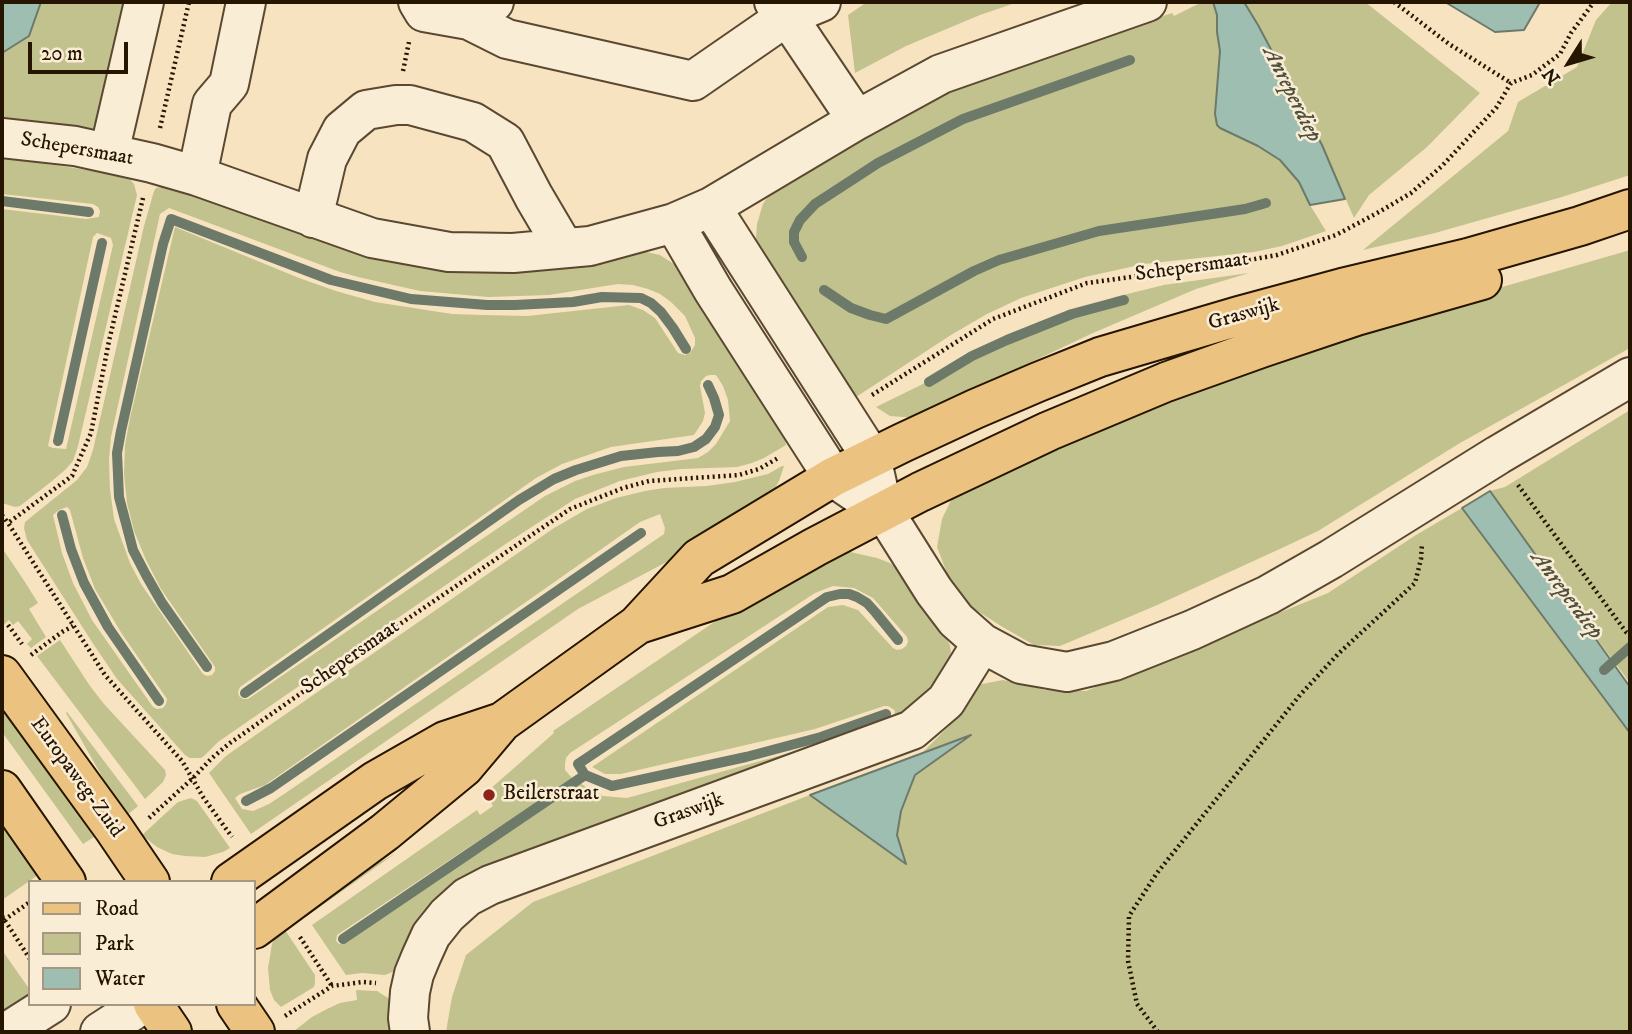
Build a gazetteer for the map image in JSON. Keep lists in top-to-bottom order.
{
  "streets": {
    "main road": ["Graswijk", "Europaweg-Zuid"],
    "street": ["Schepersmaat"]
  },
  "water": ["Anreperdiep"],
  "places": ["Beilerstraat"],
  "legend": ["Road", "Park", "Water"],
  "scale_bar": "20 m",
  "north": "bottom left"
}
